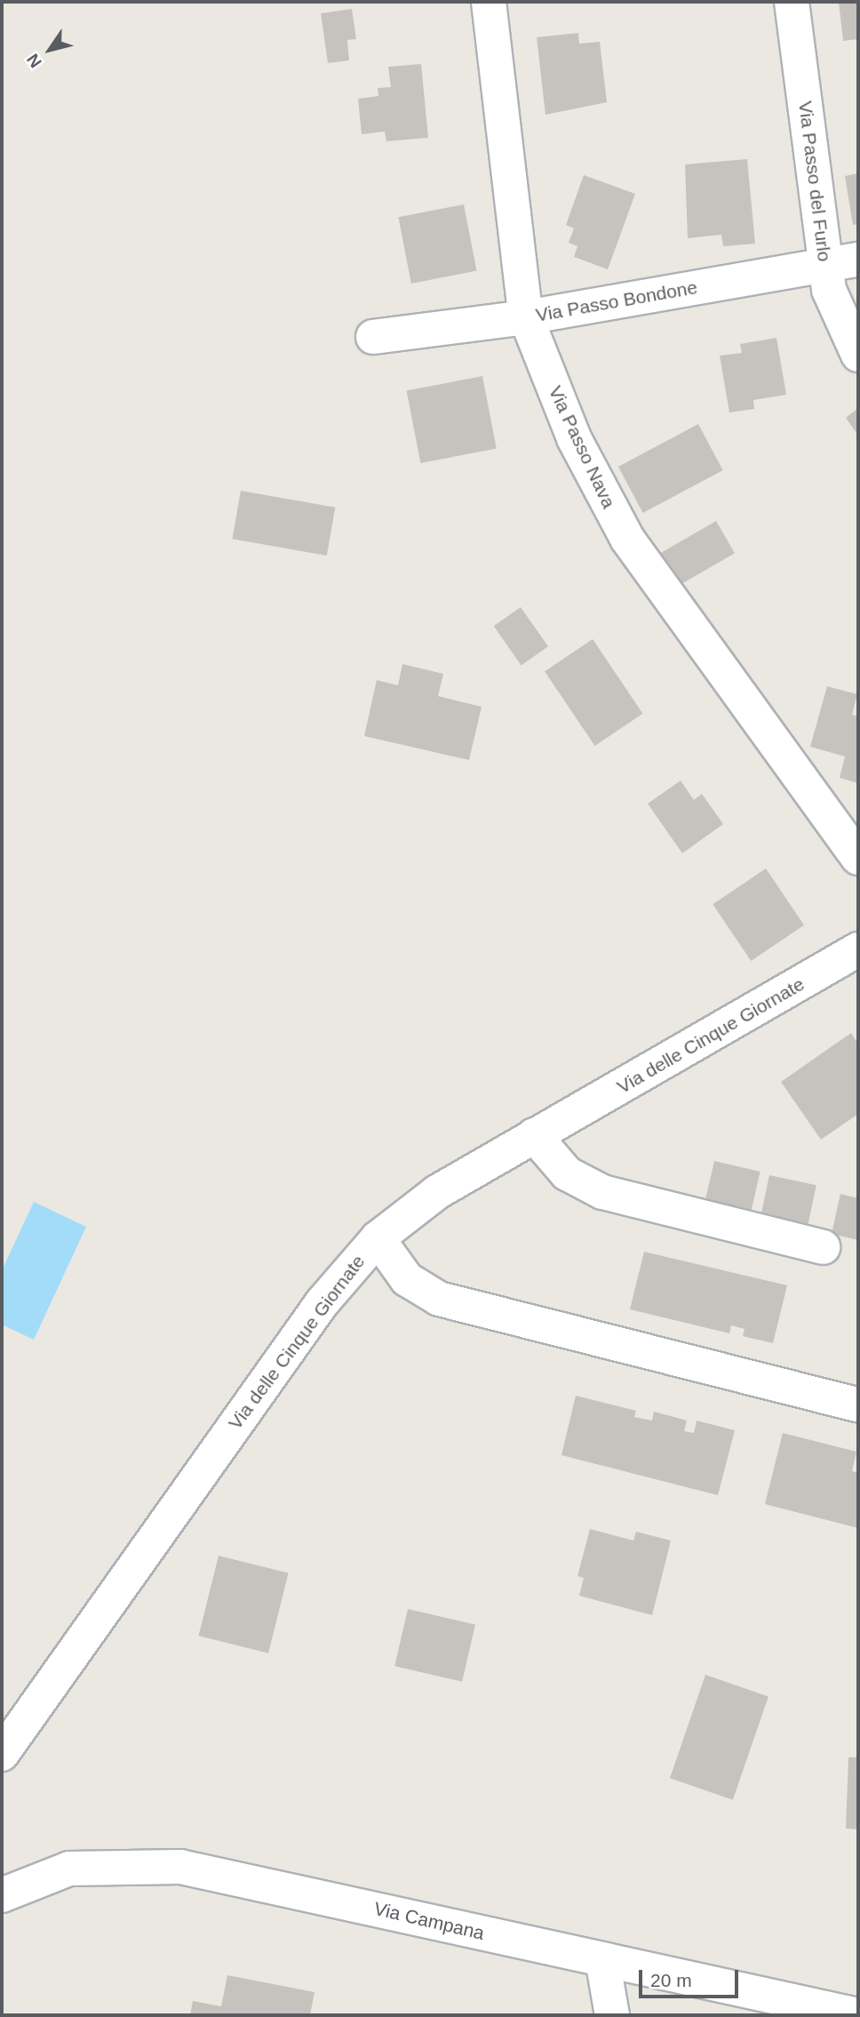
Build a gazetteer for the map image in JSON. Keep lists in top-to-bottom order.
{
  "streets": {
    "street": [
      "Via Passo del Furlo",
      "Via Passo Bondone",
      "Via Passo Nava",
      "Via delle Cinque Giornate",
      "Via Campana"
    ]
  },
  "crossings": [
    ["Via Passo del Furlo", "Via Passo Bondone"],
    ["Via Passo Bondone", "Via Passo Nava"]
  ],
  "scale_bar": "20 m",
  "north": "bottom left"
}
